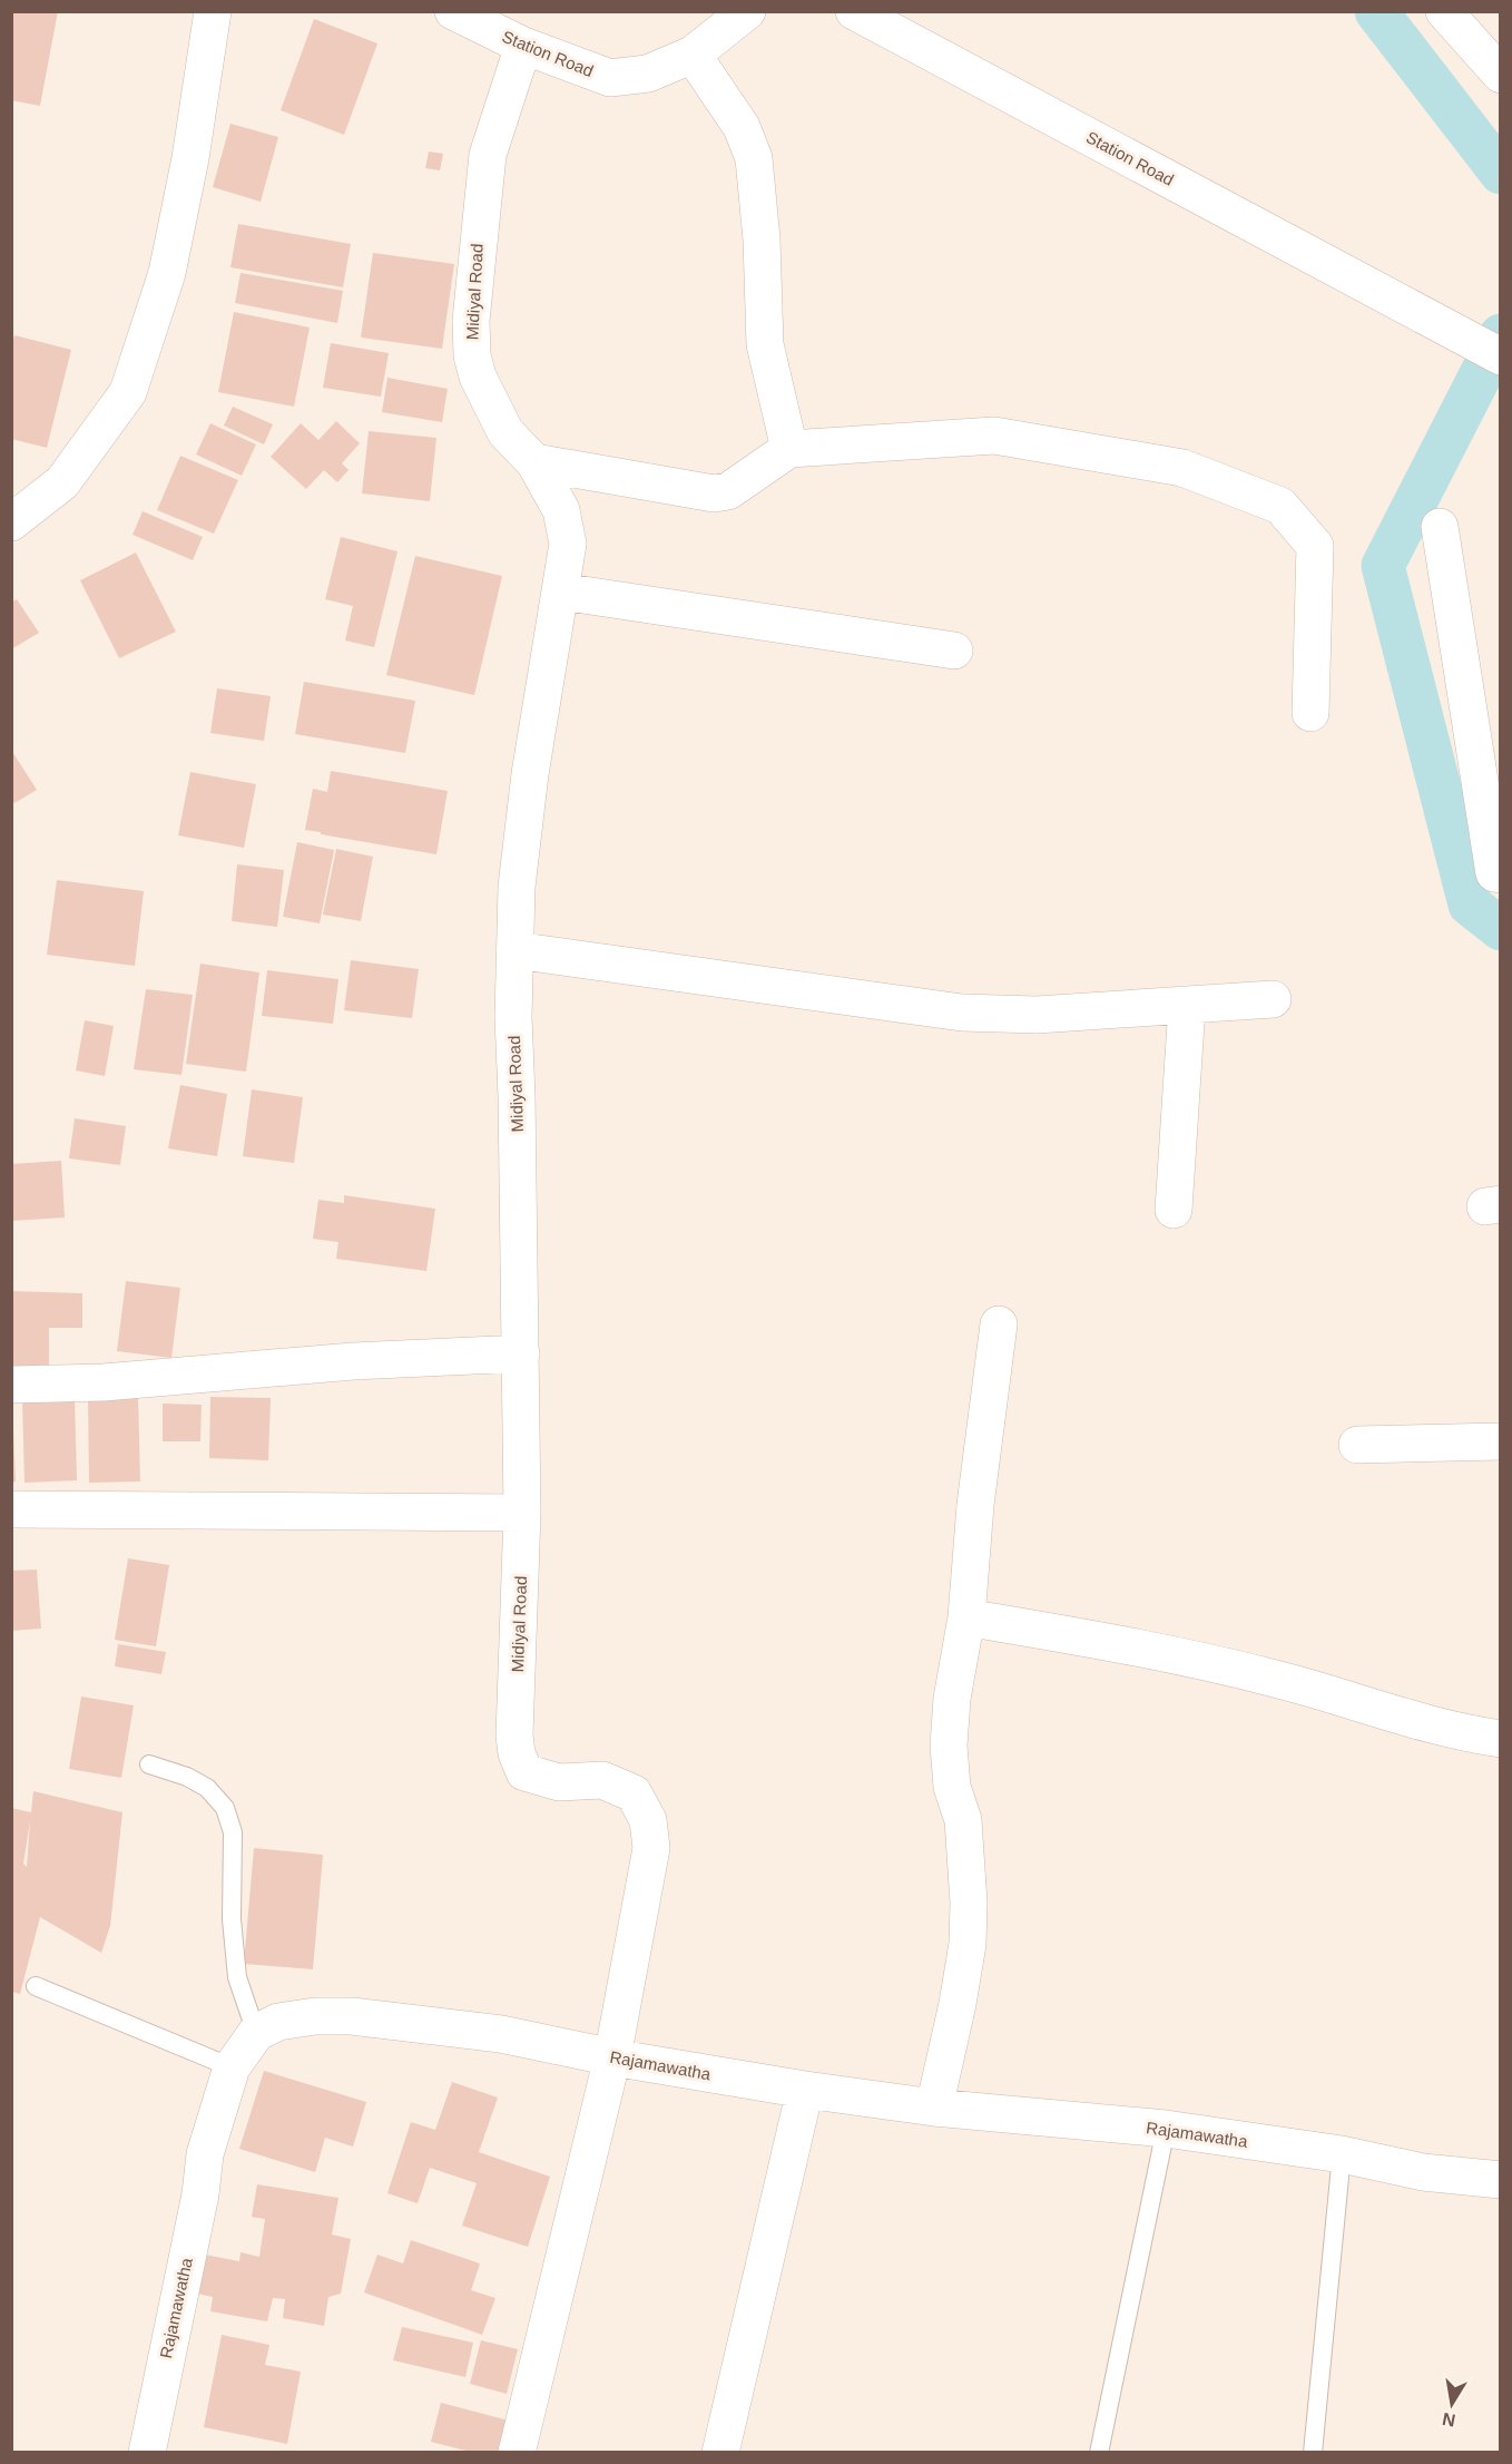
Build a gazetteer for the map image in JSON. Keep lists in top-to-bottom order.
{
  "streets": {
    "street": ["Station Road", "Midiyal Road", "Rajamawatha"]
  },
  "crossings": [
    ["Station Road", "Midiyal Road"],
    ["Midiyal Road", "Rajamawatha"]
  ],
  "north": "bottom"
}
